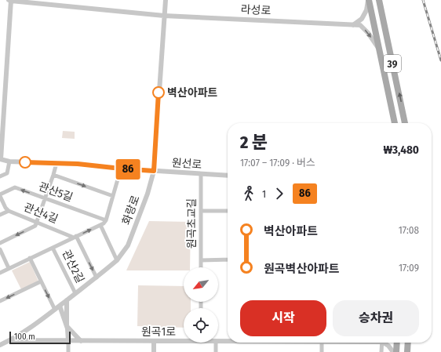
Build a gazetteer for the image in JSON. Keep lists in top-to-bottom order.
{
  "streets": {
    "main road": ["39"],
    "street": [
      "라성로",
      "원선로",
      "관산5길",
      "화랑로",
      "관산4길",
      "원곡초교길",
      "관산2길",
      "원곡1로"
    ]
  },
  "crossings": [
    ["라성로", "화랑로"],
    ["원선로", "화랑로"],
    ["원선로", "원곡초교길"],
    ["관산5길", "관산2길"],
    ["화랑로", "관산2길"],
    ["화랑로", "원곡1로"],
    ["관산4길", "관산2길"]
  ],
  "one_way": ["관산5길"],
  "places": ["벽산아파트"],
  "lines": ["bus line 86"],
  "scale_bar": "100 m",
  "north": "bottom left",
  "page": {
    "on_map": "86",
    "heading": ["2 분", "17:07 – 17:09 · 버스", "₩3,480"],
    "legs": ["1", "86"],
    "list": [
      {
        "name": "벽산아파트",
        "value": "17:08"
      },
      {
        "name": "원곡벽산아파트",
        "value": "17:09"
      }
    ],
    "buttons": ["시작", "승차권"],
    "scale": "100 m"
  }
}
